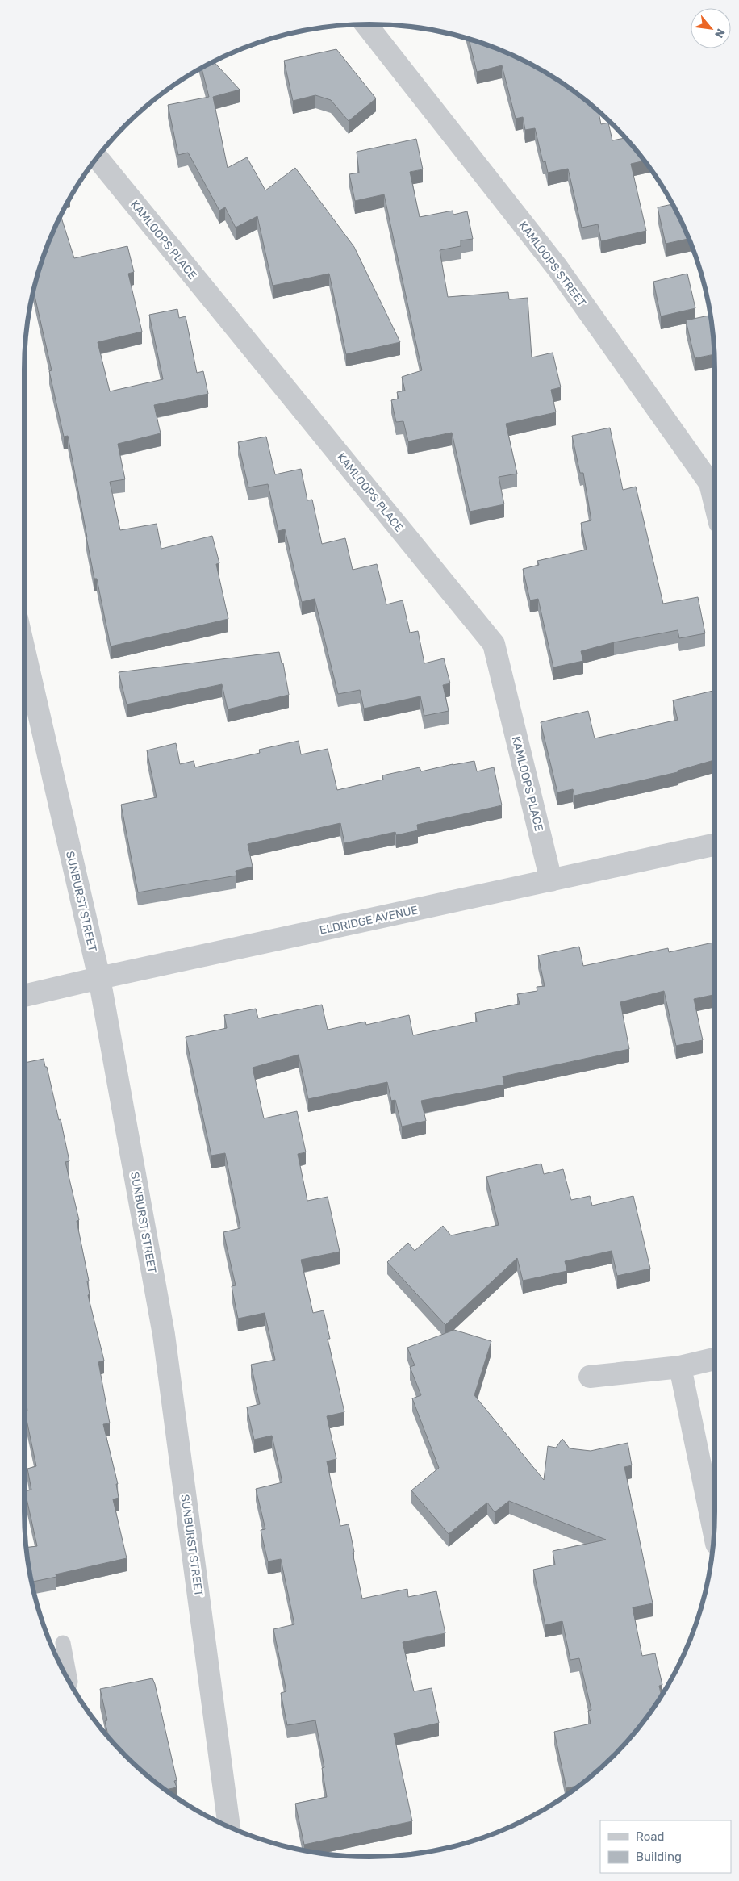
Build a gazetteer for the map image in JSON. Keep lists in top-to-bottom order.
{
  "streets": {
    "street": [
      "KAMLOOPS PLACE",
      "KAMLOOPS STREET",
      "SUNBURST STREET",
      "ELDRIDGE AVENUE"
    ]
  },
  "crossings": [
    ["KAMLOOPS PLACE", "ELDRIDGE AVENUE"],
    ["SUNBURST STREET", "ELDRIDGE AVENUE"]
  ],
  "legend": ["Road", "Building"],
  "north": "bottom right"
}
